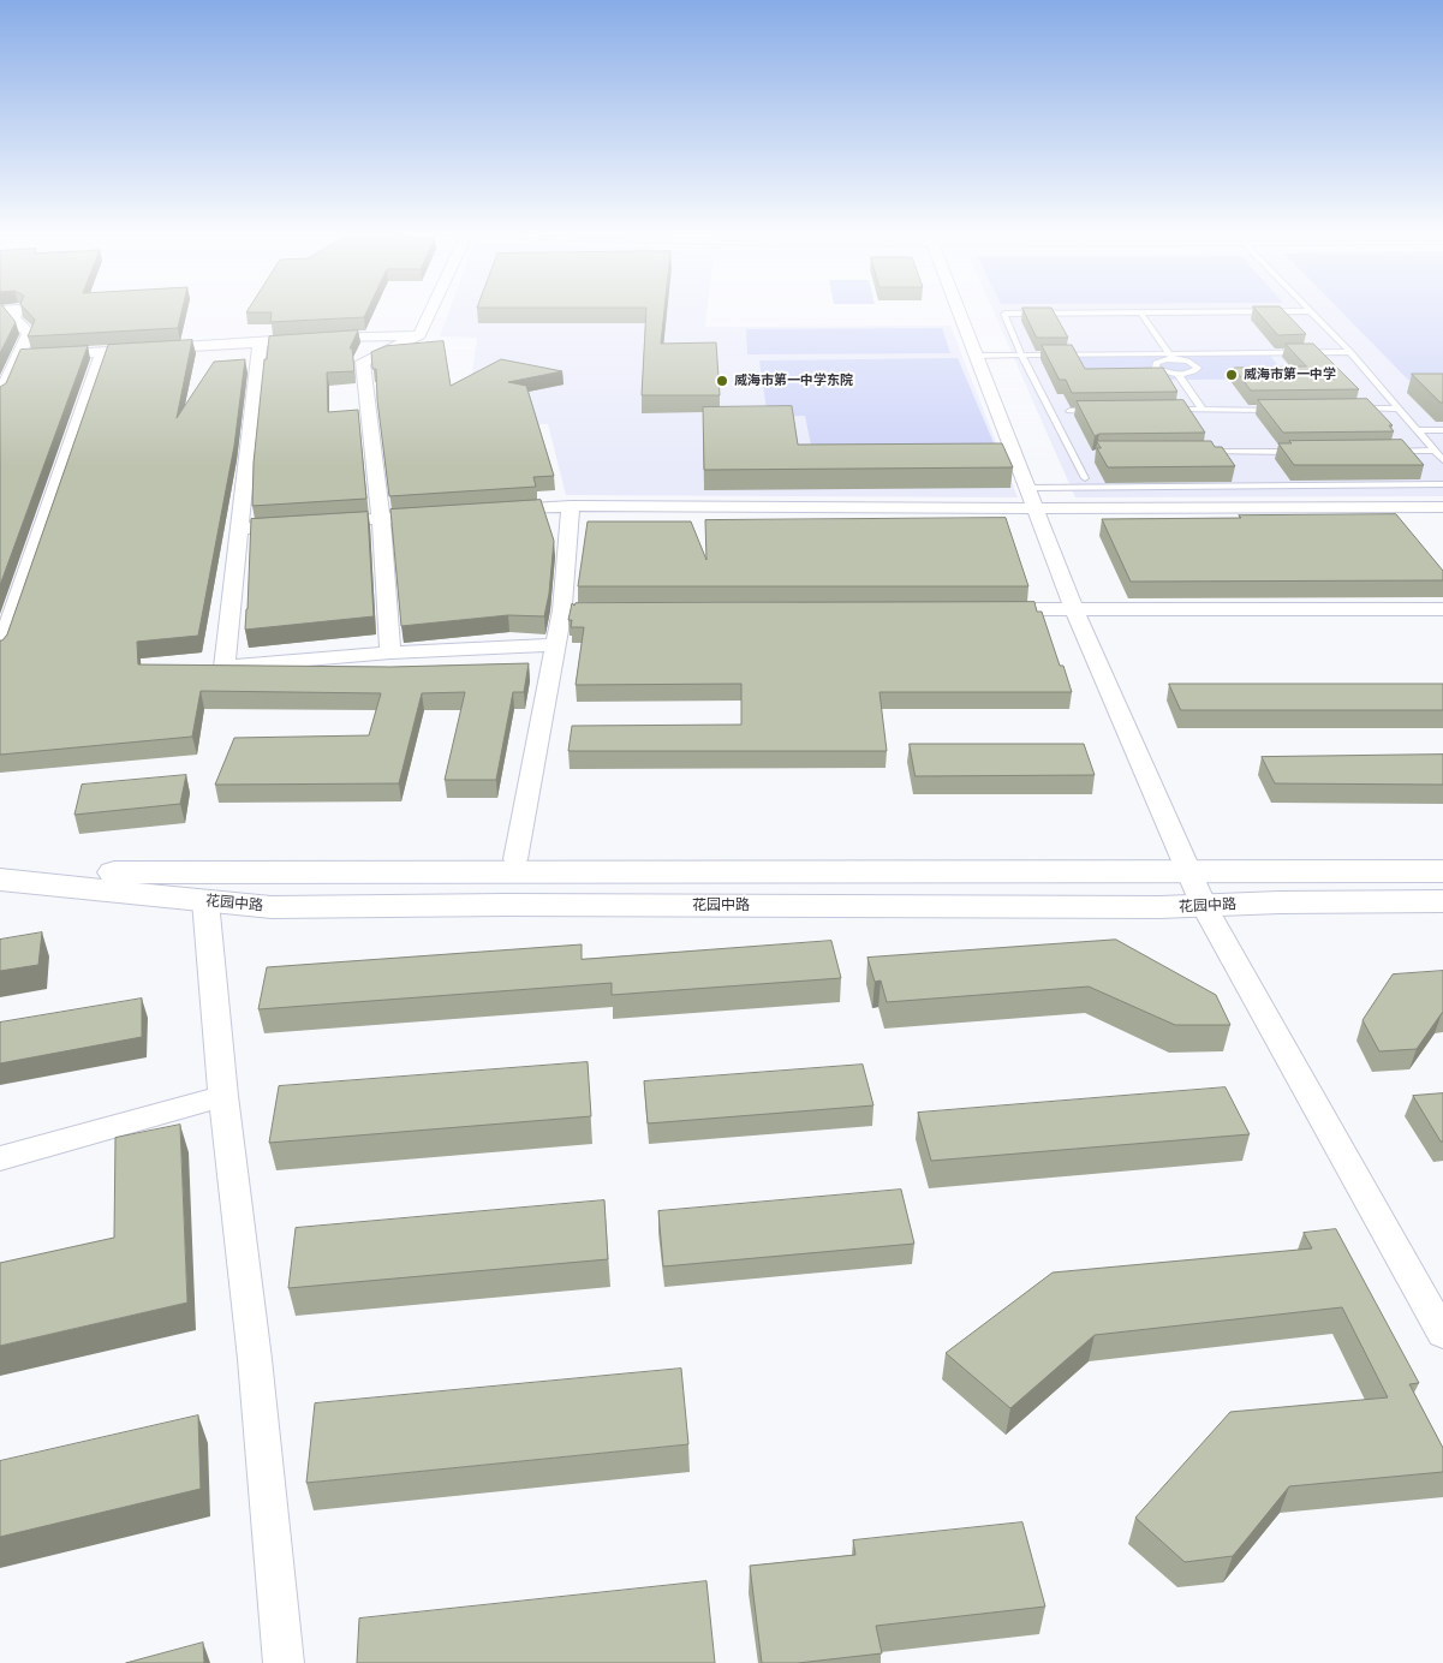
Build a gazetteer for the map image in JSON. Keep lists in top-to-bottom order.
{
  "streets": {
    "main road": ["花园中路"]
  },
  "places": ["威海市第一中学", "威海市第一中学东院"]
}
